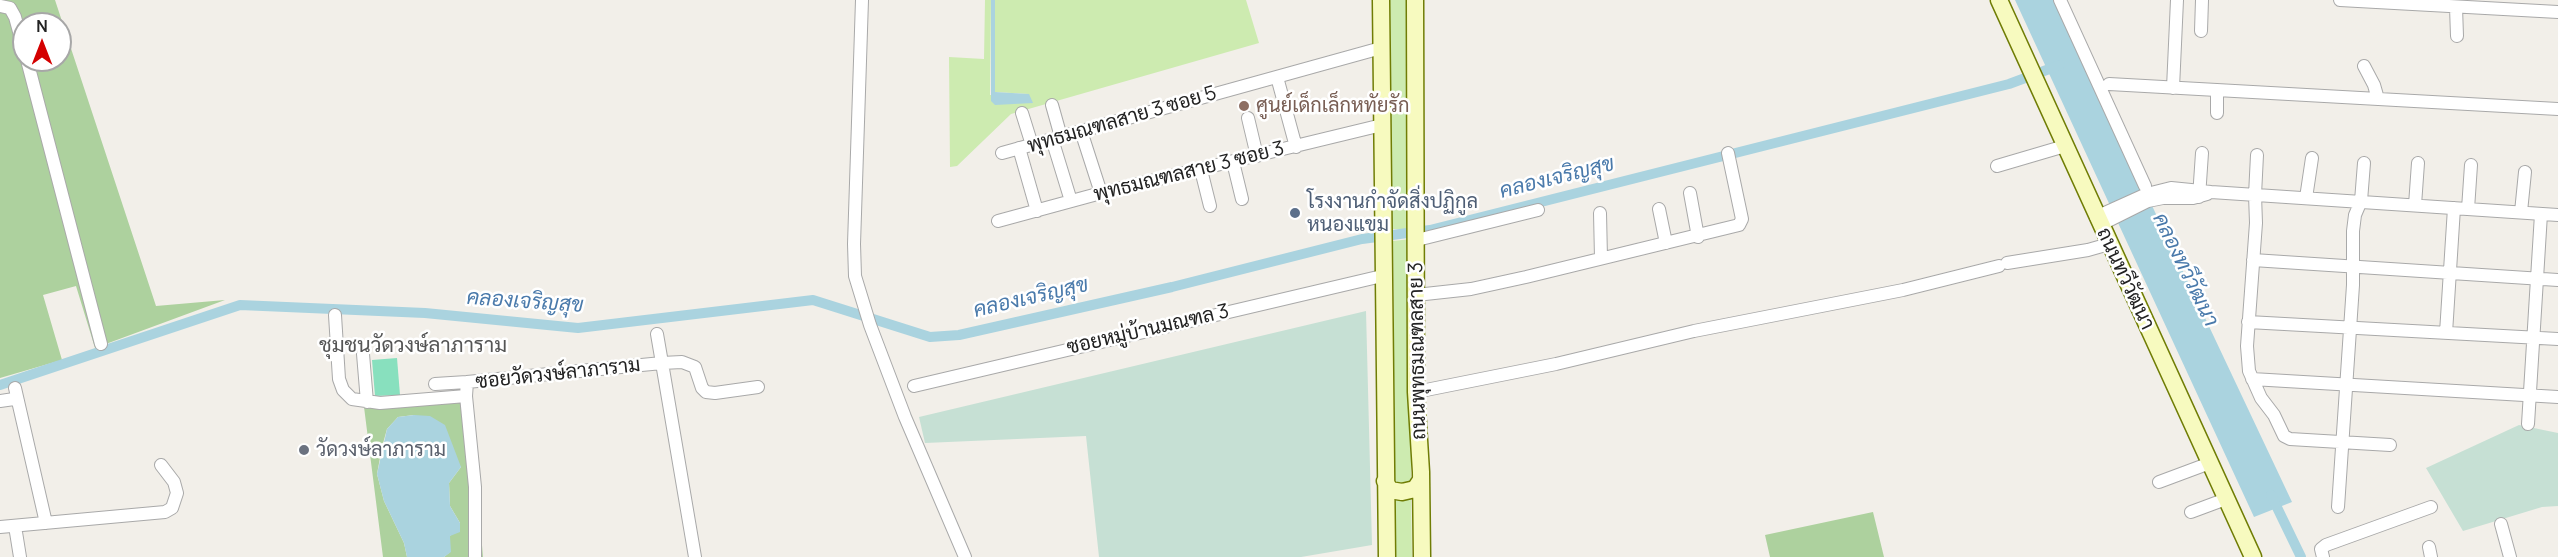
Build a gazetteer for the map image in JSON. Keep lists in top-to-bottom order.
{
  "streets": {
    "main road": ["ถนนทวีวัฒนา", "ถนนพุทธมณฑลสาย 3"],
    "street": [
      "พุทธมณฑลสาย 3 ซอย 5",
      "พุทธมณฑลสาย 3 ซอย 3",
      "ซอยหมู่บ้านมณฑล 3",
      "ซอยวัดวงษ์ลาภาราม"
    ]
  },
  "crossings": [
    ["พุทธมณฑลสาย 3 ซอย 5", "ถนนพุทธมณฑลสาย 3"],
    ["พุทธมณฑลสาย 3 ซอย 3", "ถนนพุทธมณฑลสาย 3"],
    ["ซอยหมู่บ้านมณฑล 3", "ถนนพุทธมณฑลสาย 3"]
  ],
  "districts": ["ชุมชนวัดวงษ์ลาภาราม"],
  "water": ["คลองเจริญสุข", "คลองทวีวัฒนา"],
  "places": ["ศูนย์เด็กเล็กหทัยรัก", "โรงงานกำจัดสิ่งปฏิกูล หนองแขม", "วัดวงษ์ลาภาราม"],
  "north": "top"
}
